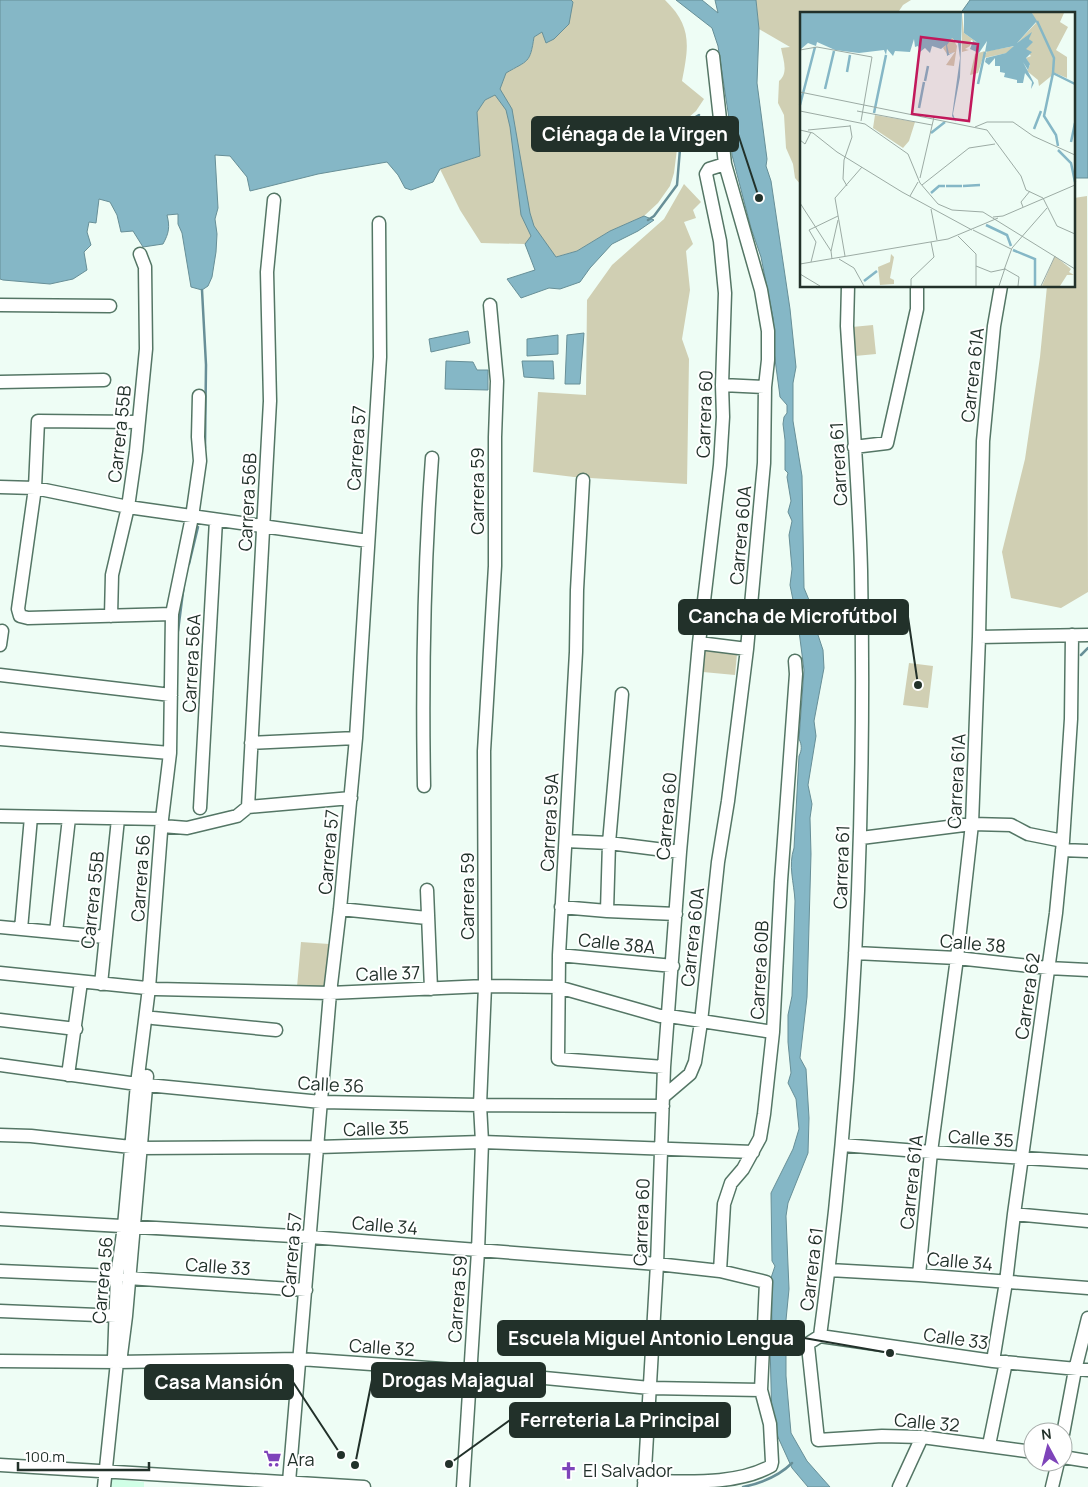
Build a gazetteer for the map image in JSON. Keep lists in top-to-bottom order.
{
  "streets": {
    "street": [
      "Carrera 61A",
      "Carrera 60",
      "Carrera 55B",
      "Carrera 57",
      "Carrera 61",
      "Carrera 59",
      "Carrera 56B",
      "Carrera 60A",
      "Carrera 56A",
      "Carrera 59A",
      "Carrera 56",
      "Calle 38A",
      "Calle 38",
      "Carrera 60B",
      "Calle 37",
      "Carrera 62",
      "Calle 36",
      "Calle 35",
      "Calle 34",
      "Calle 33",
      "Calle 32"
    ]
  },
  "crossings": [
    ["Carrera 61A", "Calle 38"],
    ["Carrera 61A", "Calle 35"],
    ["Carrera 61A", "Calle 34"],
    ["Carrera 60", "Carrera 60A"],
    ["Carrera 60", "Carrera 59A"],
    ["Carrera 60", "Calle 38A"],
    ["Carrera 60", "Calle 37"],
    ["Carrera 60", "Calle 36"],
    ["Carrera 60", "Calle 35"],
    ["Carrera 60", "Calle 34"],
    ["Carrera 60", "Calle 32"],
    ["Carrera 55B", "Calle 37"],
    ["Carrera 57", "Calle 37"],
    ["Carrera 57", "Calle 36"],
    ["Carrera 57", "Calle 35"],
    ["Carrera 57", "Calle 34"],
    ["Carrera 57", "Calle 33"],
    ["Carrera 57", "Calle 32"],
    ["Carrera 61", "Calle 38"],
    ["Carrera 61", "Calle 35"],
    ["Carrera 61", "Calle 34"],
    ["Carrera 61", "Calle 33"],
    ["Carrera 61", "Calle 32"],
    ["Carrera 59", "Calle 37"],
    ["Carrera 59", "Calle 36"],
    ["Carrera 59", "Calle 35"],
    ["Carrera 59", "Calle 34"],
    ["Carrera 59", "Calle 32"],
    ["Carrera 60A", "Calle 37"],
    ["Carrera 60A", "Calle 36"],
    ["Carrera 59A", "Calle 38A"],
    ["Carrera 59A", "Calle 37"],
    ["Carrera 56", "Calle 37"],
    ["Carrera 56", "Calle 36"],
    ["Carrera 56", "Calle 35"],
    ["Carrera 56", "Calle 34"],
    ["Carrera 56", "Calle 33"],
    ["Carrera 56", "Calle 32"],
    ["Calle 38", "Carrera 62"],
    ["Carrera 60B", "Calle 37"],
    ["Carrera 60B", "Calle 35"],
    ["Carrera 60B", "Calle 34"],
    ["Carrera 62", "Calle 35"],
    ["Carrera 62", "Calle 34"],
    ["Carrera 62", "Calle 33"],
    ["Calle 34", "Calle 32"]
  ],
  "places": {
    "other": [
      "Ciénaga de la Virgen",
      "Cancha de Microfútbol",
      "Escuela Miguel Antonio Lengua",
      "Casa Mansión",
      "Ferreteria La Principal",
      "Drogas Majagual"
    ],
    "supermarket": ["Ara"],
    "church": ["El Salvador"]
  },
  "scale_bar": "100 m",
  "north": "top"
}
